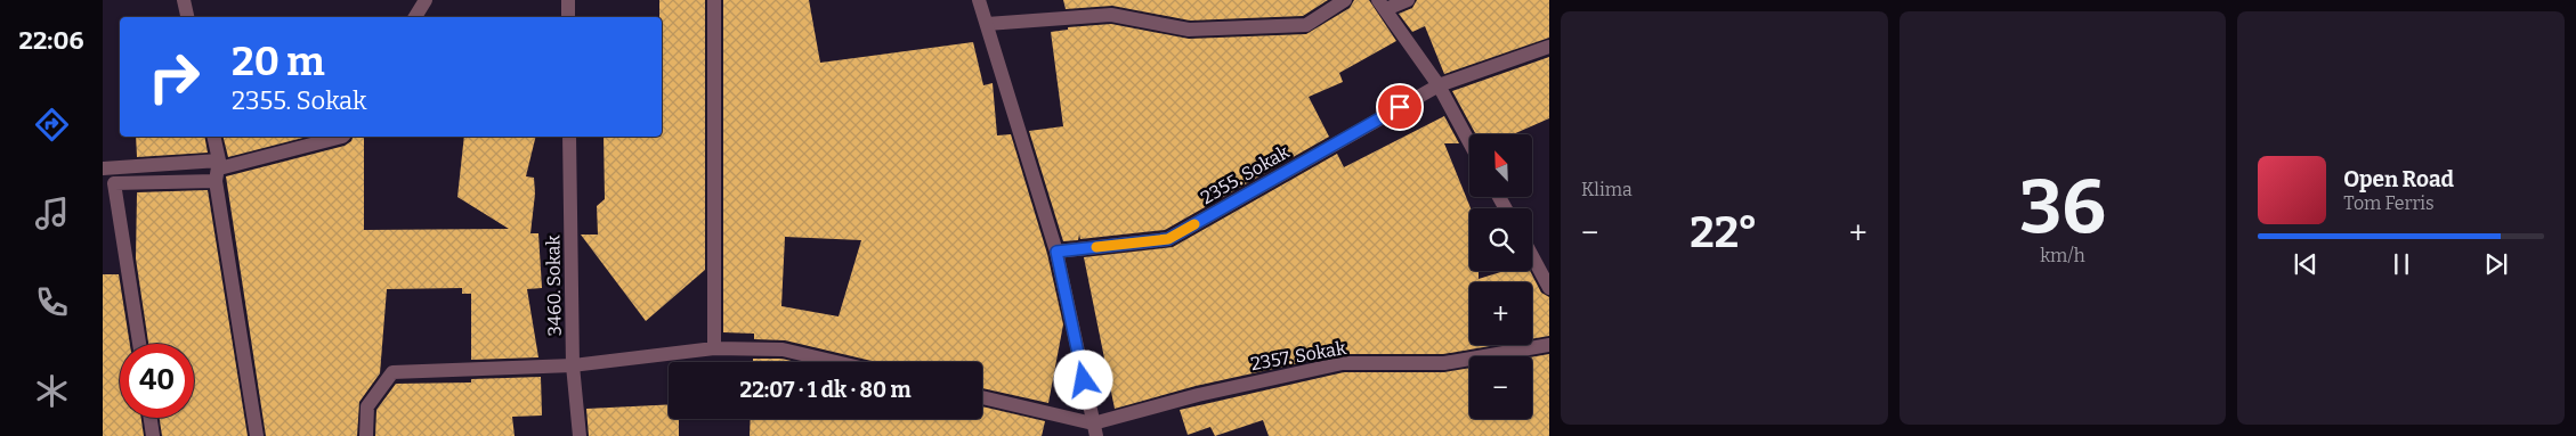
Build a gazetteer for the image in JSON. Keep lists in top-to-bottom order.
{
  "streets": {
    "street": ["2355. Sokak", "3460. Sokak", "2357. Sokak"]
  },
  "north": "top left",
  "page": {
    "tabs": "22:06",
    "tile": [
      "Klima",
      ["36", "km/h"]
    ],
    "turn": ["20 m", "2355. Sokak"],
    "map_buttons": ["+", "−"],
    "song": ["Open Road", "Tom Ferris"],
    "heat": ["−", "22°", "+"],
    "limit": "40",
    "trip": "22:07 · 1 dk · 80 m"
  }
}
